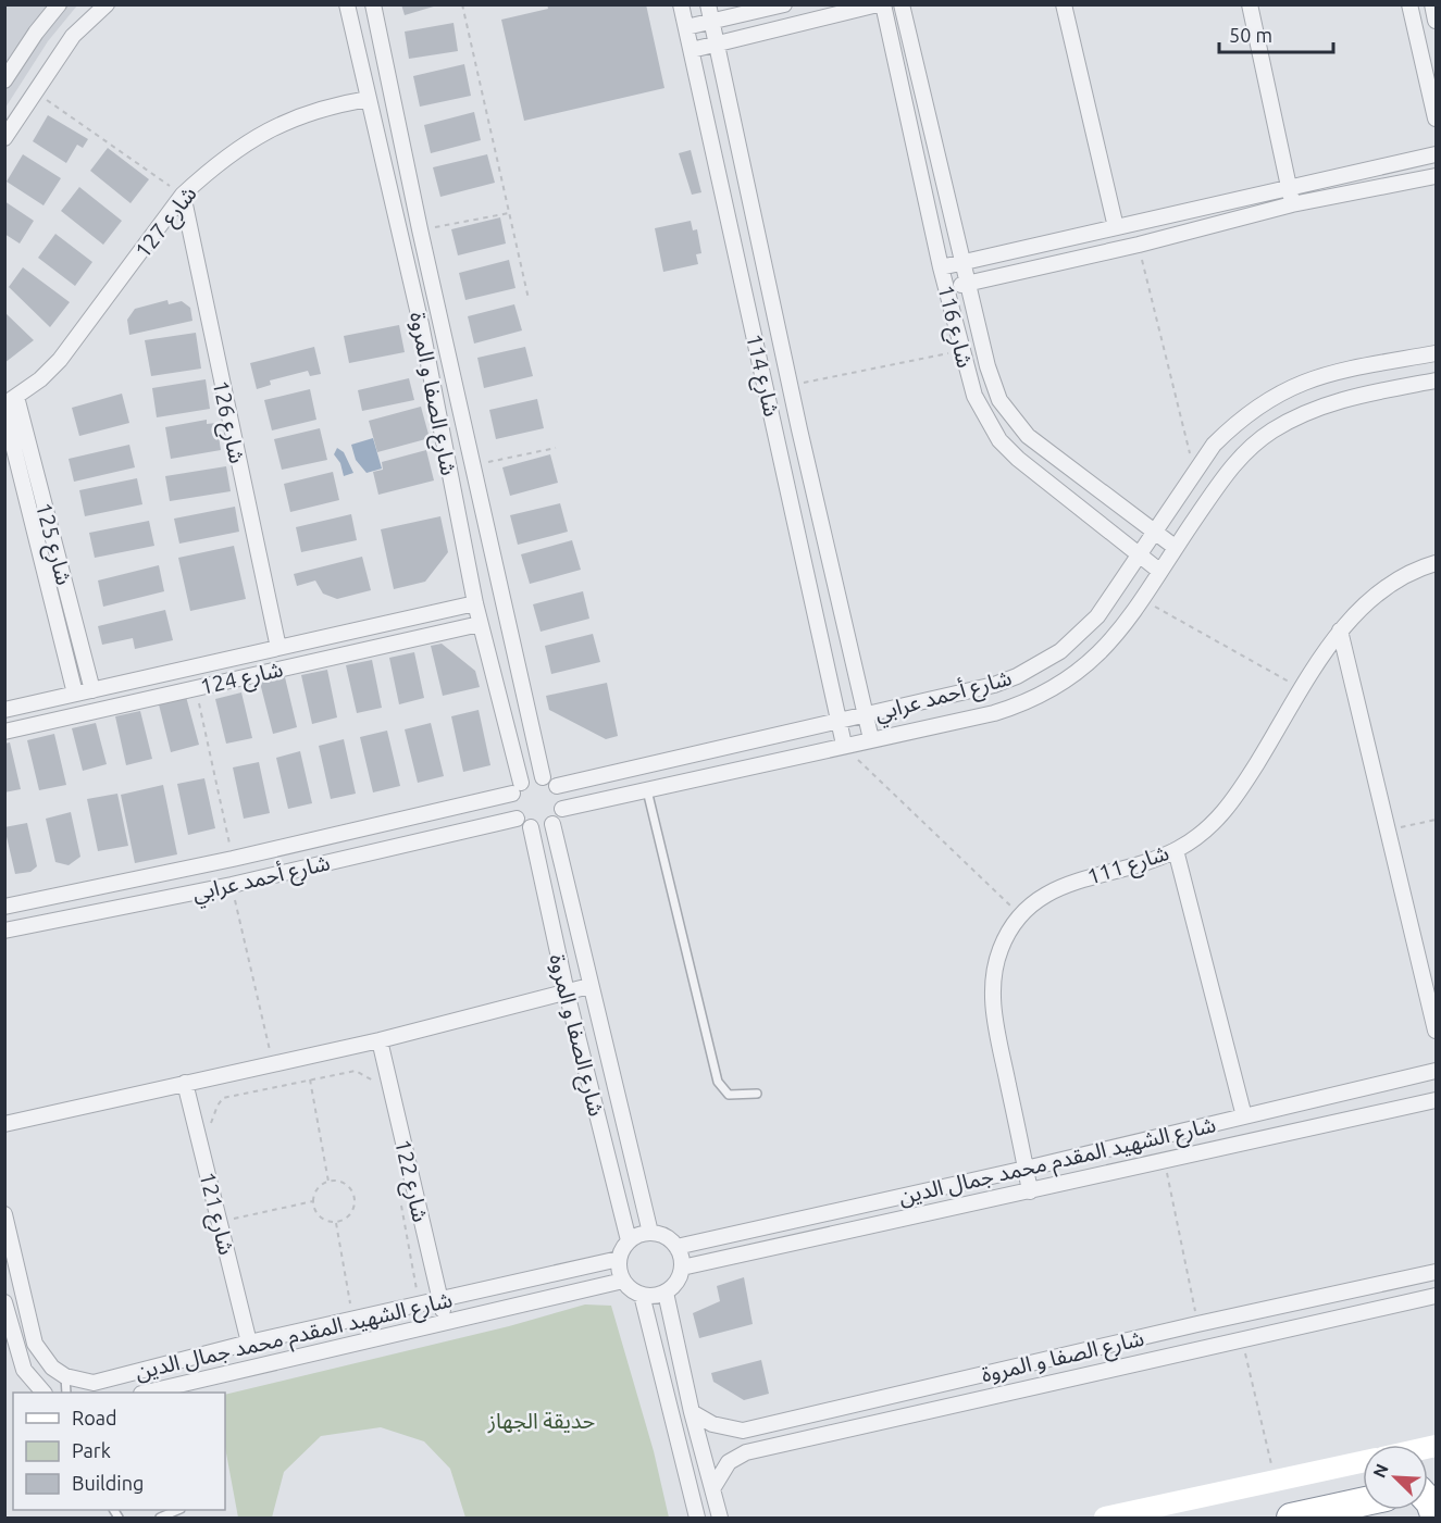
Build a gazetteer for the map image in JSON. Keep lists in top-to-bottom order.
{
  "streets": {
    "street": [
      "شارع 127",
      "شارع 116",
      "شارع 114",
      "شارع الصفا و المروة",
      "شارع 126",
      "شارع 125",
      "شارع 124",
      "شارع أحمد عرابي",
      "شارع 111",
      "شارع الشهيد المقدم محمد جمال الدين",
      "شارع 122",
      "شارع 121"
    ]
  },
  "crossings": [
    ["شارع 127", "شارع الصفا و المروة"],
    ["شارع 127", "شارع 126"],
    ["شارع 127", "شارع 125"],
    ["شارع 116", "شارع أحمد عرابي"],
    ["شارع 114", "شارع أحمد عرابي"],
    ["شارع الصفا و المروة", "شارع 124"],
    ["شارع الصفا و المروة", "شارع أحمد عرابي"],
    ["شارع الصفا و المروة", "شارع الشهيد المقدم محمد جمال الدين"],
    ["شارع 126", "شارع 124"],
    ["شارع 125", "شارع 124"],
    ["شارع 111", "شارع الشهيد المقدم محمد جمال الدين"],
    ["شارع الشهيد المقدم محمد جمال الدين", "شارع 122"],
    ["شارع الشهيد المقدم محمد جمال الدين", "شارع 121"]
  ],
  "parks": ["حديقة الجهاز"],
  "legend": ["Road", "Park", "Building"],
  "scale_bar": "50 m",
  "north": "top left"
}
